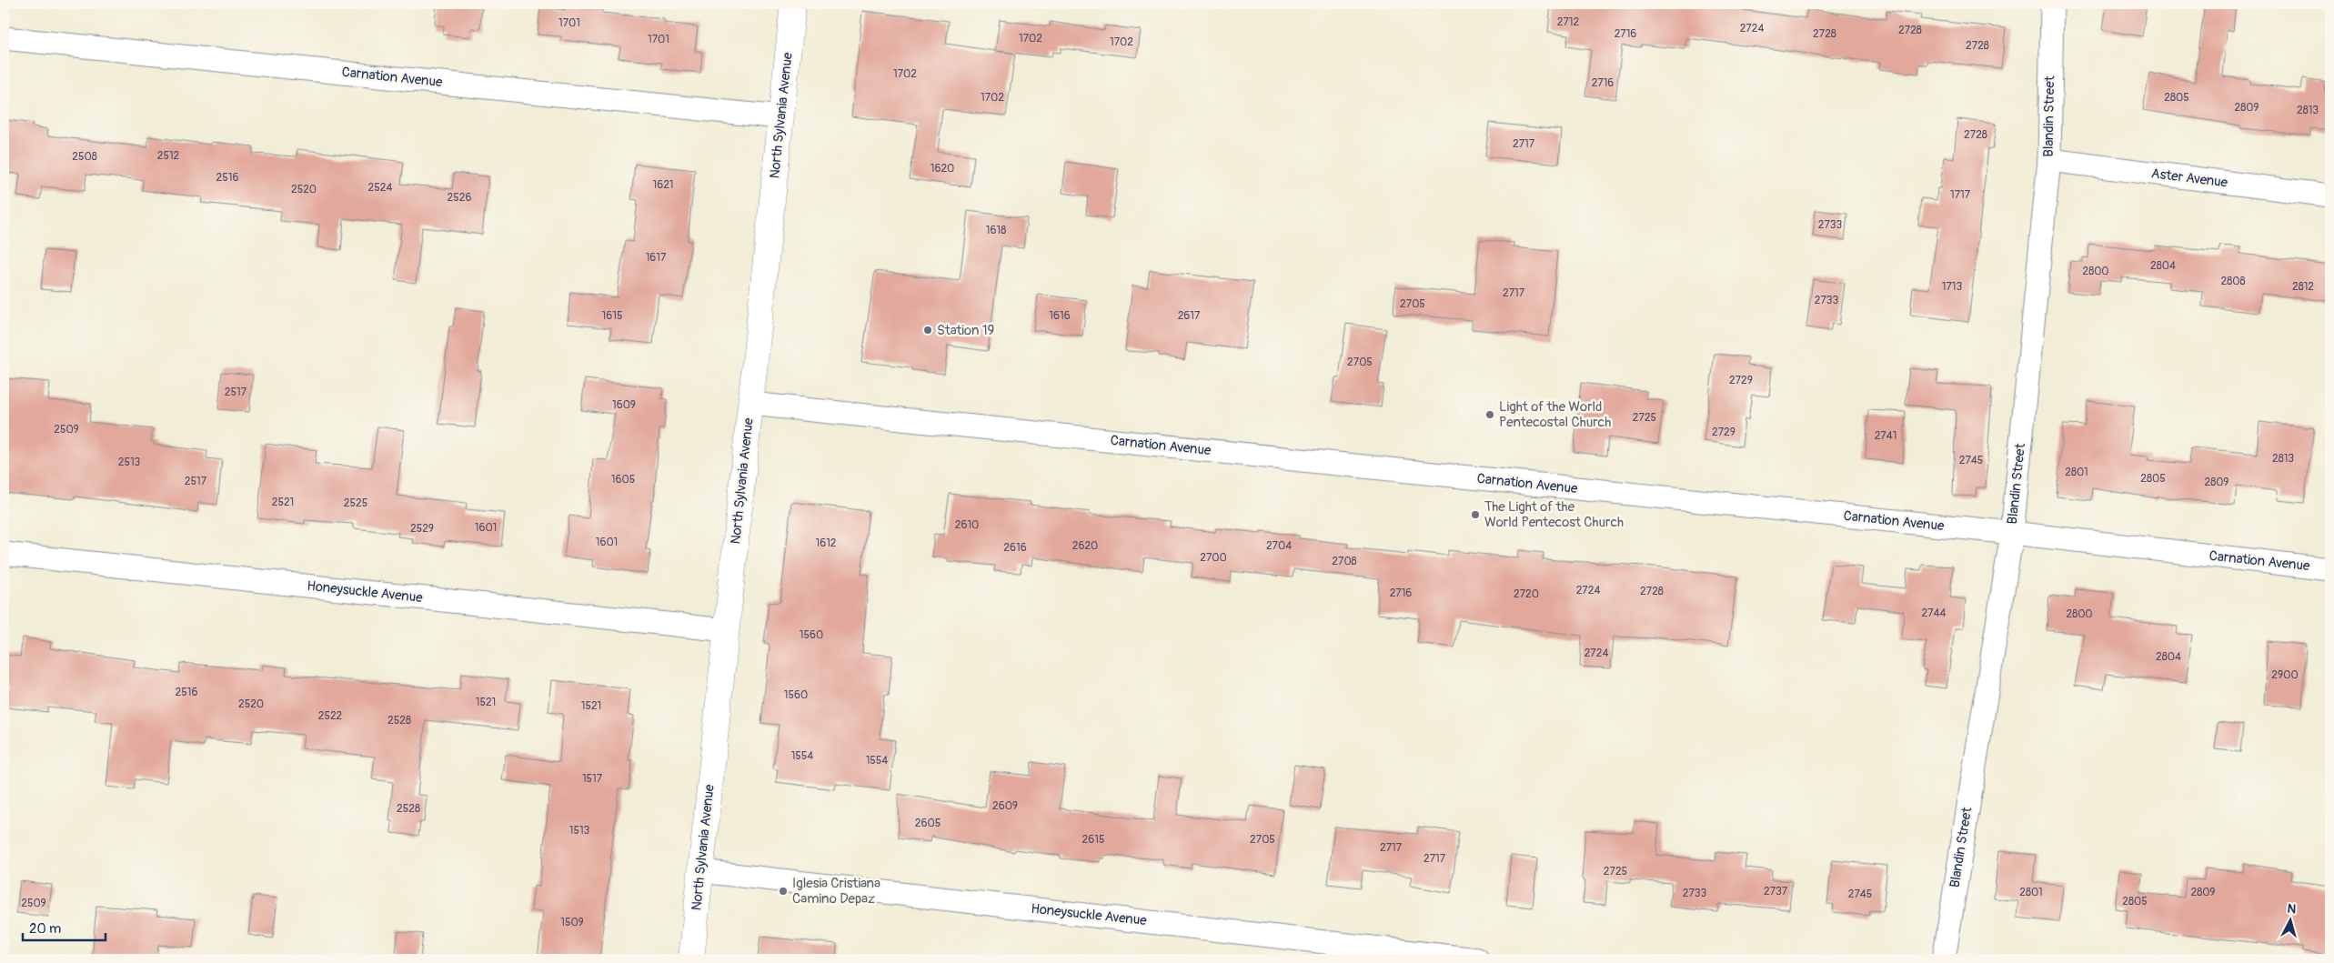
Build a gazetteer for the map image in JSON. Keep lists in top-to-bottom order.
{
  "streets": {
    "main road": ["North Sylvania Avenue"],
    "street": [
      "Carnation Avenue",
      "Blandin Street",
      "Aster Avenue",
      "Honeysuckle Avenue"
    ]
  },
  "crossings": [
    ["Carnation Avenue", "North Sylvania Avenue"],
    ["Carnation Avenue", "Blandin Street"],
    ["North Sylvania Avenue", "Honeysuckle Avenue"],
    ["Blandin Street", "Aster Avenue"]
  ],
  "places": [
    "Station 19",
    "Light of the World Pentecostal Church",
    "The Light of the World Pentecost Church",
    "Iglesia Cristiana Camino Depaz"
  ],
  "house_numbers": [
    "2712",
    "1701",
    "2724",
    "2728",
    "2716",
    "2728",
    "1702",
    "1701",
    "1702",
    "2728",
    "1702",
    "2716",
    "1702",
    "2805",
    "2809",
    "2813",
    "2728",
    "2717",
    "2512",
    "2508",
    "1620",
    "2516",
    "1621",
    "2524",
    "2520",
    "1717",
    "2526",
    "2733",
    "1618",
    "1617",
    "2804",
    "2800",
    "2808",
    "1713",
    "2812",
    "2717",
    "2733",
    "2705",
    "1615",
    "1616",
    "2617",
    "2705",
    "2729",
    "2517",
    "1609",
    "2725",
    "2509",
    "2729",
    "2741",
    "2813",
    "2745",
    "2513",
    "2801",
    "2805",
    "1605",
    "2517",
    "2809",
    "2521",
    "2525",
    "2610",
    "1601",
    "2529",
    "1601",
    "1612",
    "2620",
    "2704",
    "2616",
    "2700",
    "2708",
    "2724",
    "2728",
    "2716",
    "2720",
    "2744",
    "2800",
    "1560",
    "2724",
    "2804",
    "2900",
    "2516",
    "1560",
    "1521",
    "2520",
    "1521",
    "2522",
    "2528",
    "1554",
    "1554",
    "1517",
    "2609",
    "2528",
    "2605",
    "1513",
    "2615",
    "2705",
    "2717",
    "2717",
    "2725",
    "2737",
    "2801",
    "2809",
    "2733",
    "2745",
    "2805",
    "2509",
    "1509"
  ],
  "scale_bar": "20 m",
  "north": "top"
}
